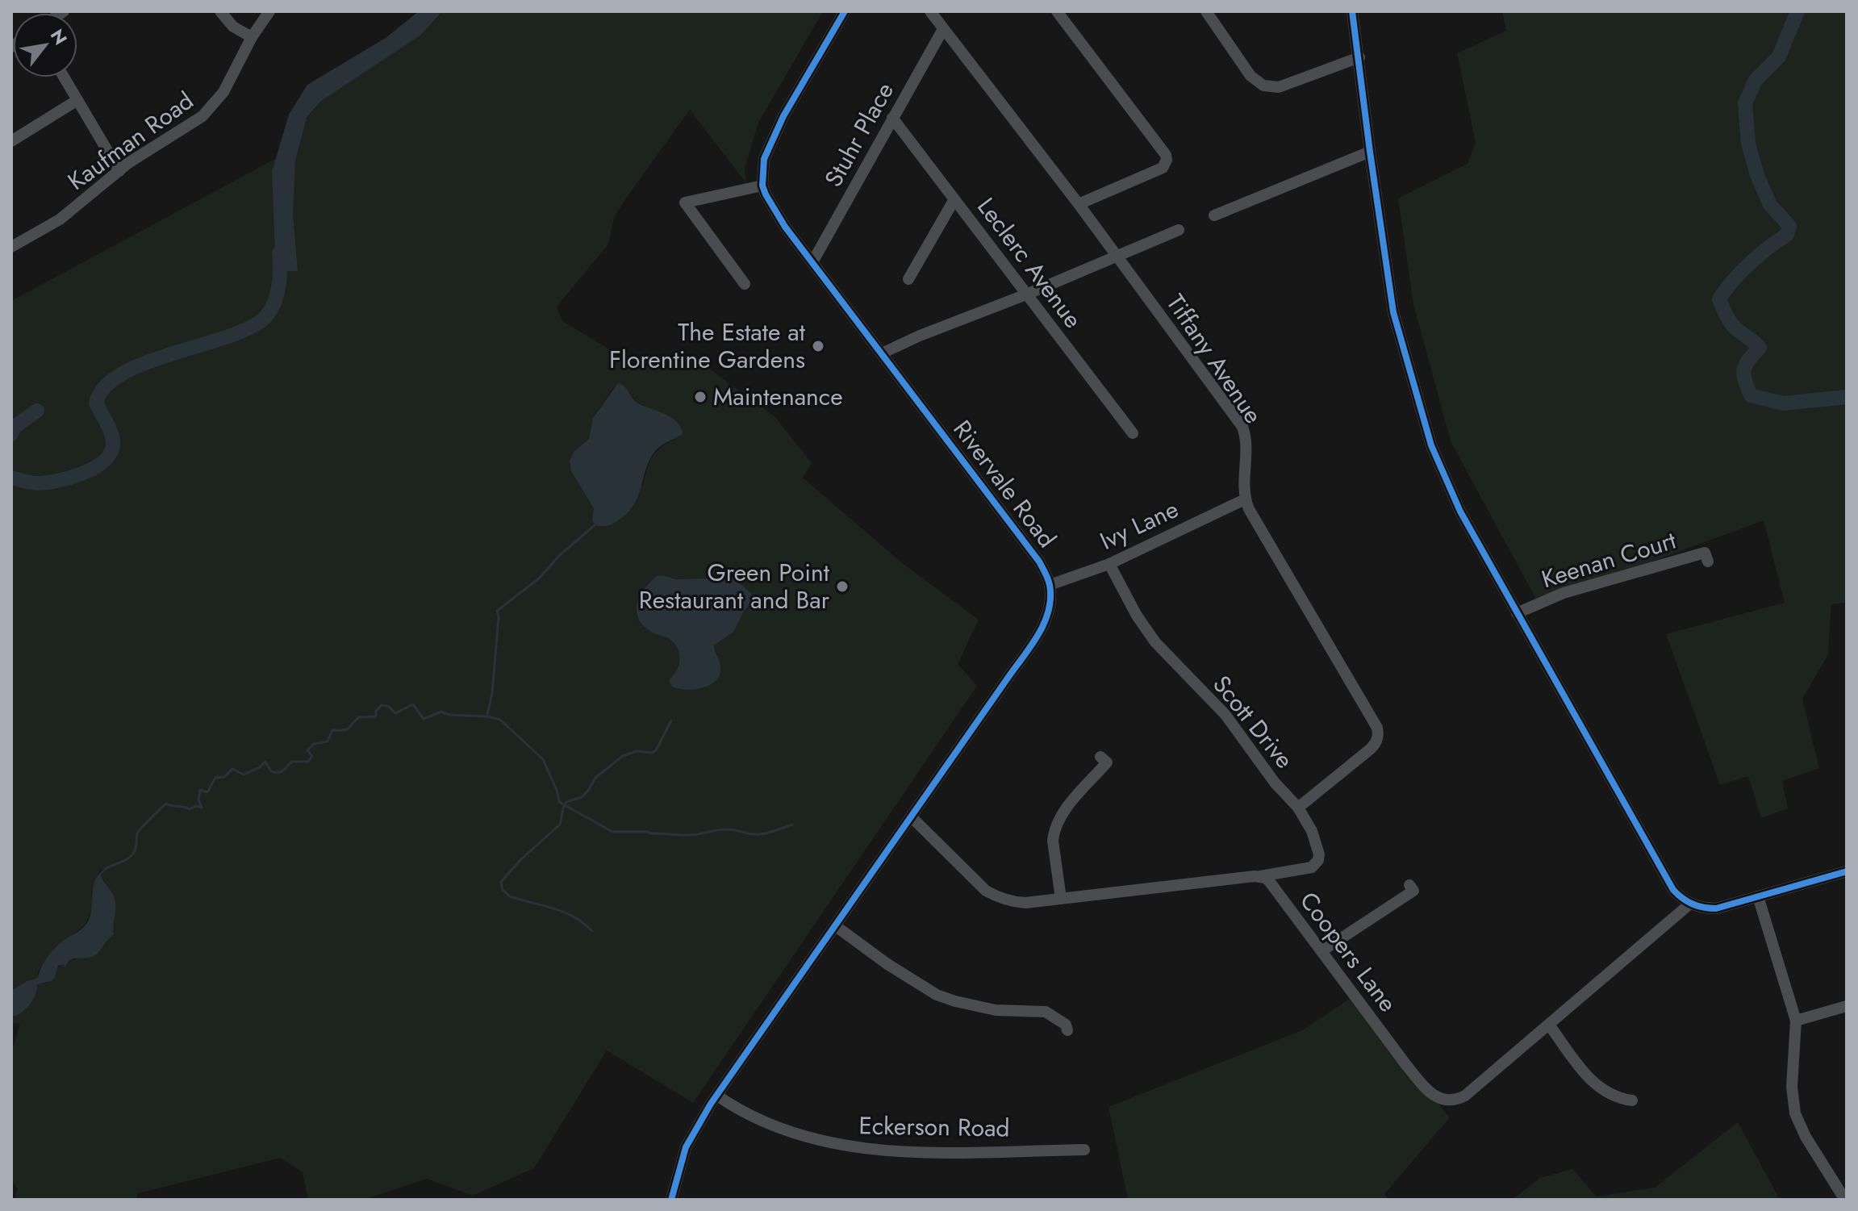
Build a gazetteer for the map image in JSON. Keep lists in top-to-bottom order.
{
  "streets": {
    "street": [
      "Stuhr Place",
      "Kaufman Road",
      "Leclerc Avenue",
      "Tiffany Avenue",
      "Rivervale Road",
      "Ivy Lane",
      "Keenan Court",
      "Scott Drive",
      "Coopers Lane",
      "Eckerson Road"
    ]
  },
  "crossings": [
    ["Stuhr Place", "Leclerc Avenue"],
    ["Stuhr Place", "Tiffany Avenue"],
    ["Stuhr Place", "Rivervale Road"],
    ["Tiffany Avenue", "Ivy Lane"],
    ["Tiffany Avenue", "Scott Drive"],
    ["Rivervale Road", "Ivy Lane"],
    ["Rivervale Road", "Eckerson Road"],
    ["Ivy Lane", "Scott Drive"],
    ["Scott Drive", "Coopers Lane"]
  ],
  "places": ["The Estate at Florentine Gardens", "Maintenance", "Green Point Restaurant and Bar"],
  "north": "top right"
}
